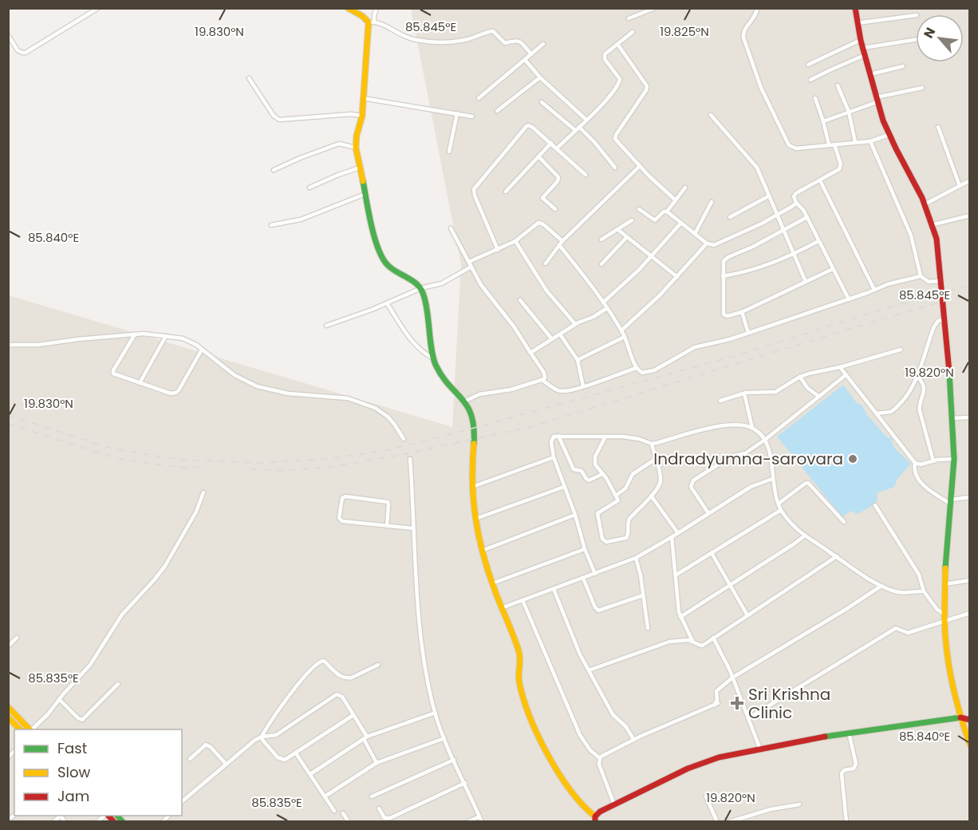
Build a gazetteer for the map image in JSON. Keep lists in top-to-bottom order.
{
  "places": {
    "other": ["Indradyumna-sarovara"],
    "health": ["Sri Krishna Clinic"]
  },
  "legend": ["Fast", "Slow", "Jam"],
  "north": "top left",
  "coordinates": [
    "85.845°E",
    "19.830°N",
    "19.825°N",
    "85.840°E",
    "19.820°N",
    "85.835°E"
  ]
}
